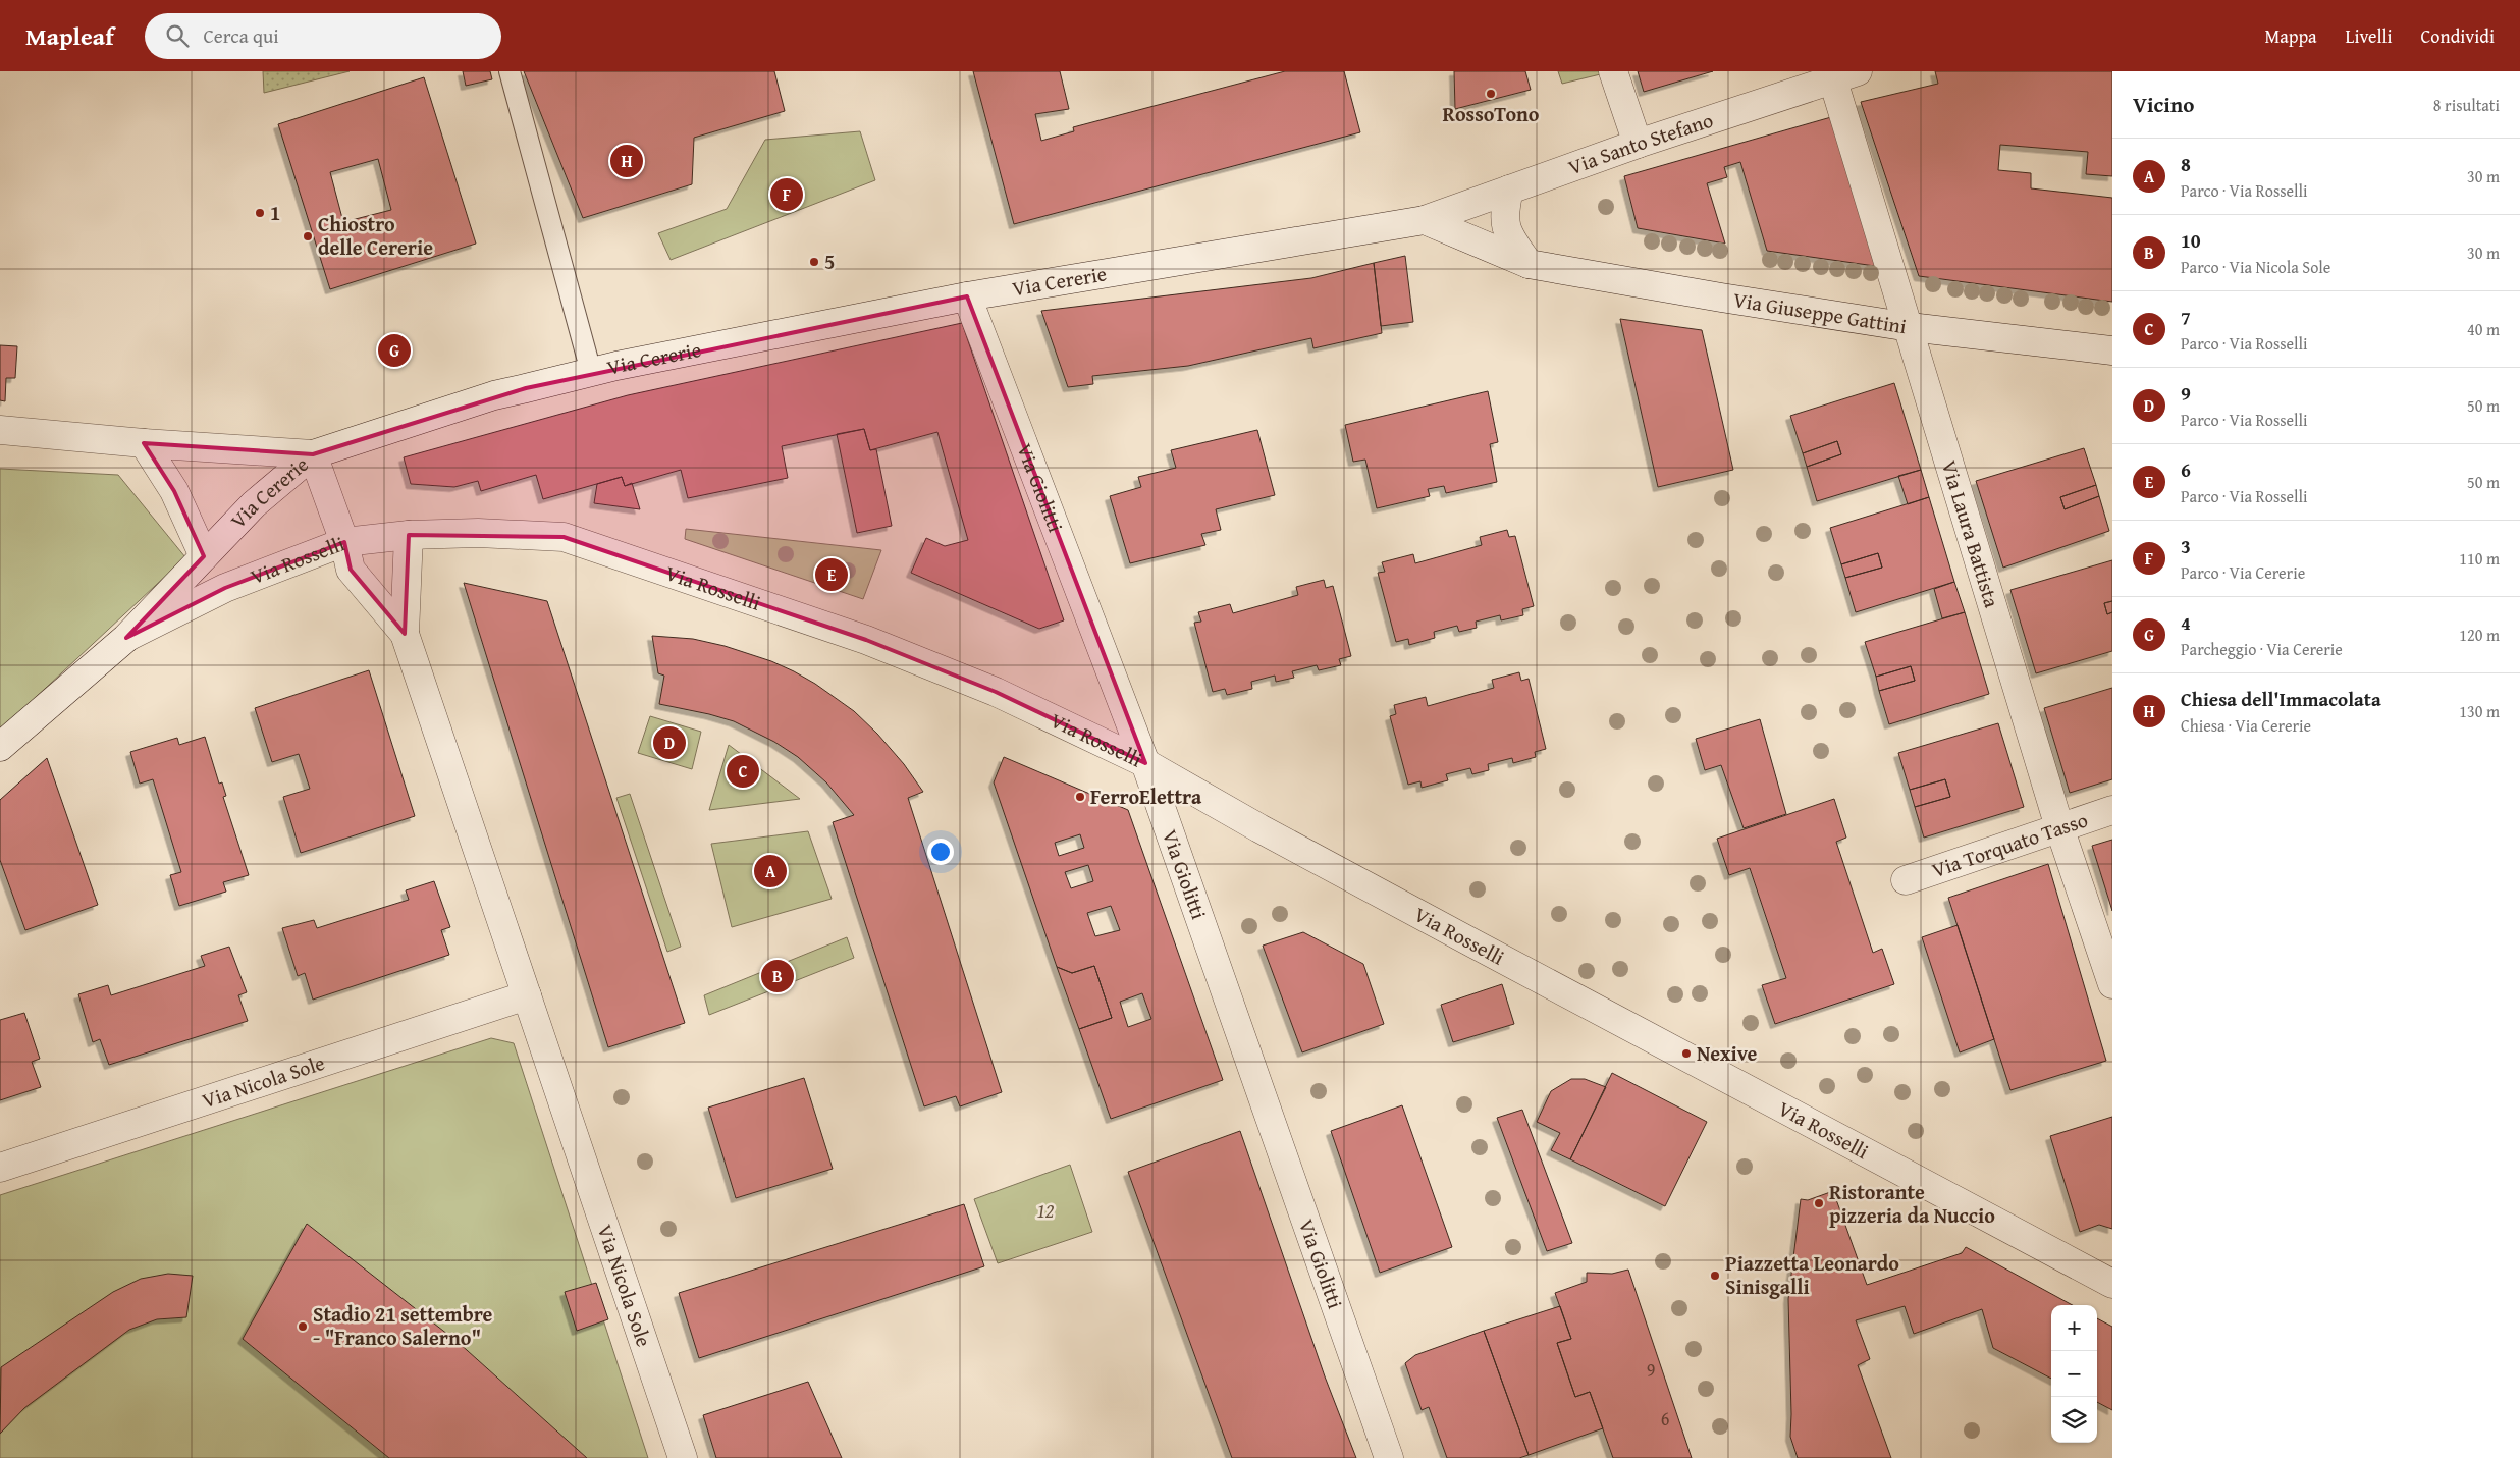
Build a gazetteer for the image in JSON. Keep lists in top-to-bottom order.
{
  "streets": {
    "street": [
      "Via Santo Stefano",
      "Via Cererie",
      "Via Giuseppe Gattini",
      "Via Giolitti",
      "Via Laura Battista",
      "Via Rosselli",
      "Via Torquato Tasso",
      "Via Nicola Sole"
    ]
  },
  "crossings": [
    ["Via Santo Stefano", "Via Cererie"],
    ["Via Santo Stefano", "Via Giuseppe Gattini"],
    ["Via Santo Stefano", "Via Laura Battista"],
    ["Via Cererie", "Via Giuseppe Gattini"],
    ["Via Cererie", "Via Giolitti"],
    ["Via Cererie", "Via Rosselli"],
    ["Via Giuseppe Gattini", "Via Laura Battista"],
    ["Via Giolitti", "Via Rosselli"],
    ["Via Laura Battista", "Via Torquato Tasso"]
  ],
  "parks": ["12"],
  "places": [
    "RossoTono",
    "1",
    "Chiostro delle Cererie",
    "5",
    "FerroElettra",
    "Nexive",
    "Ristorante pizzeria da Nuccio",
    "Piazzetta Leonardo Sinisgalli",
    "Stadio 21 settembre - \"Franco Salerno\""
  ],
  "house_numbers": ["9", "6"],
  "page": {
    "header": "Mapleaf",
    "search": "Cerca qui",
    "nav": ["Mappa", "Livelli", "Condividi"],
    "heading": ["Vicino", "8 risultati"],
    "list": [
      {
        "mark": "A",
        "name": "8",
        "note": "Parco · Via Rosselli",
        "value": "30 m"
      },
      {
        "mark": "B",
        "name": "10",
        "note": "Parco · Via Nicola Sole",
        "value": "30 m"
      },
      {
        "mark": "C",
        "name": "7",
        "note": "Parco · Via Rosselli",
        "value": "40 m"
      },
      {
        "mark": "D",
        "name": "9",
        "note": "Parco · Via Rosselli",
        "value": "50 m"
      },
      {
        "mark": "E",
        "name": "6",
        "note": "Parco · Via Rosselli",
        "value": "50 m"
      },
      {
        "mark": "F",
        "name": "3",
        "note": "Parco · Via Cererie",
        "value": "110 m"
      },
      {
        "mark": "G",
        "name": "4",
        "note": "Parcheggio · Via Cererie",
        "value": "120 m"
      },
      {
        "mark": "H",
        "name": "Chiesa dell'Immacolata",
        "note": "Chiesa · Via Cererie",
        "value": "130 m"
      }
    ],
    "pins": [
      "H",
      "F",
      "G",
      "E",
      "D",
      "C",
      "A",
      "B"
    ],
    "map_buttons": ["+", "−"]
  }
}
